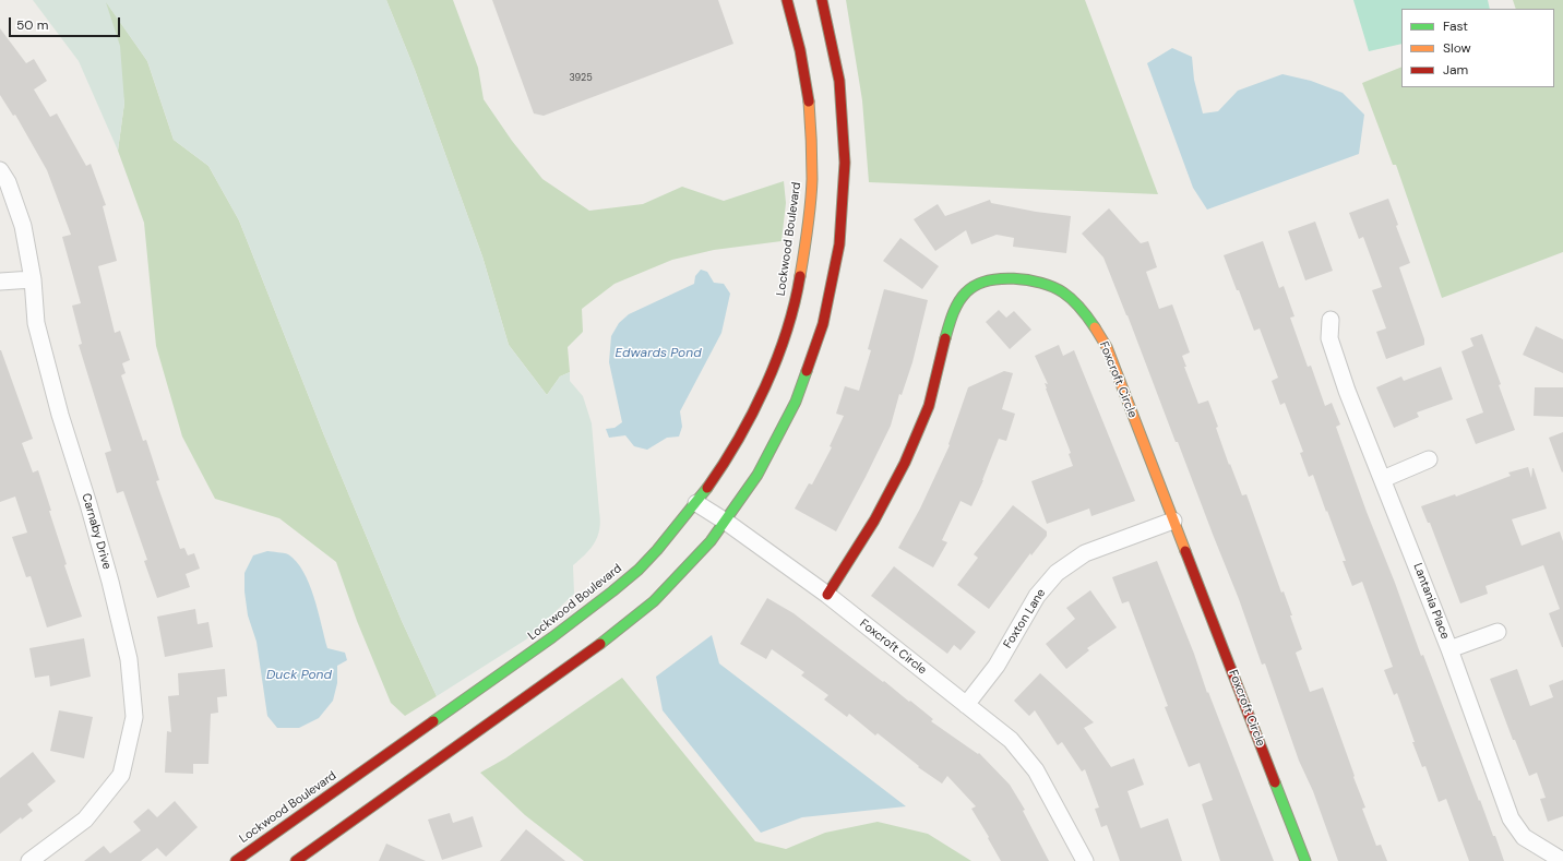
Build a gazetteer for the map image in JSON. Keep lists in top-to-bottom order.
{
  "streets": {
    "main road": ["Lockwood Boulevard", "Foxcroft Circle"],
    "street": ["Carnaby Drive", "Lantania Place", "Foxton Lane"]
  },
  "crossings": [
    ["Lockwood Boulevard", "Foxcroft Circle"],
    ["Foxcroft Circle", "Foxton Lane"]
  ],
  "water": ["Edwards Pond", "Duck Pond"],
  "house_numbers": ["3925"],
  "legend": ["Fast", "Slow", "Jam"],
  "scale_bar": "50 m"
}
